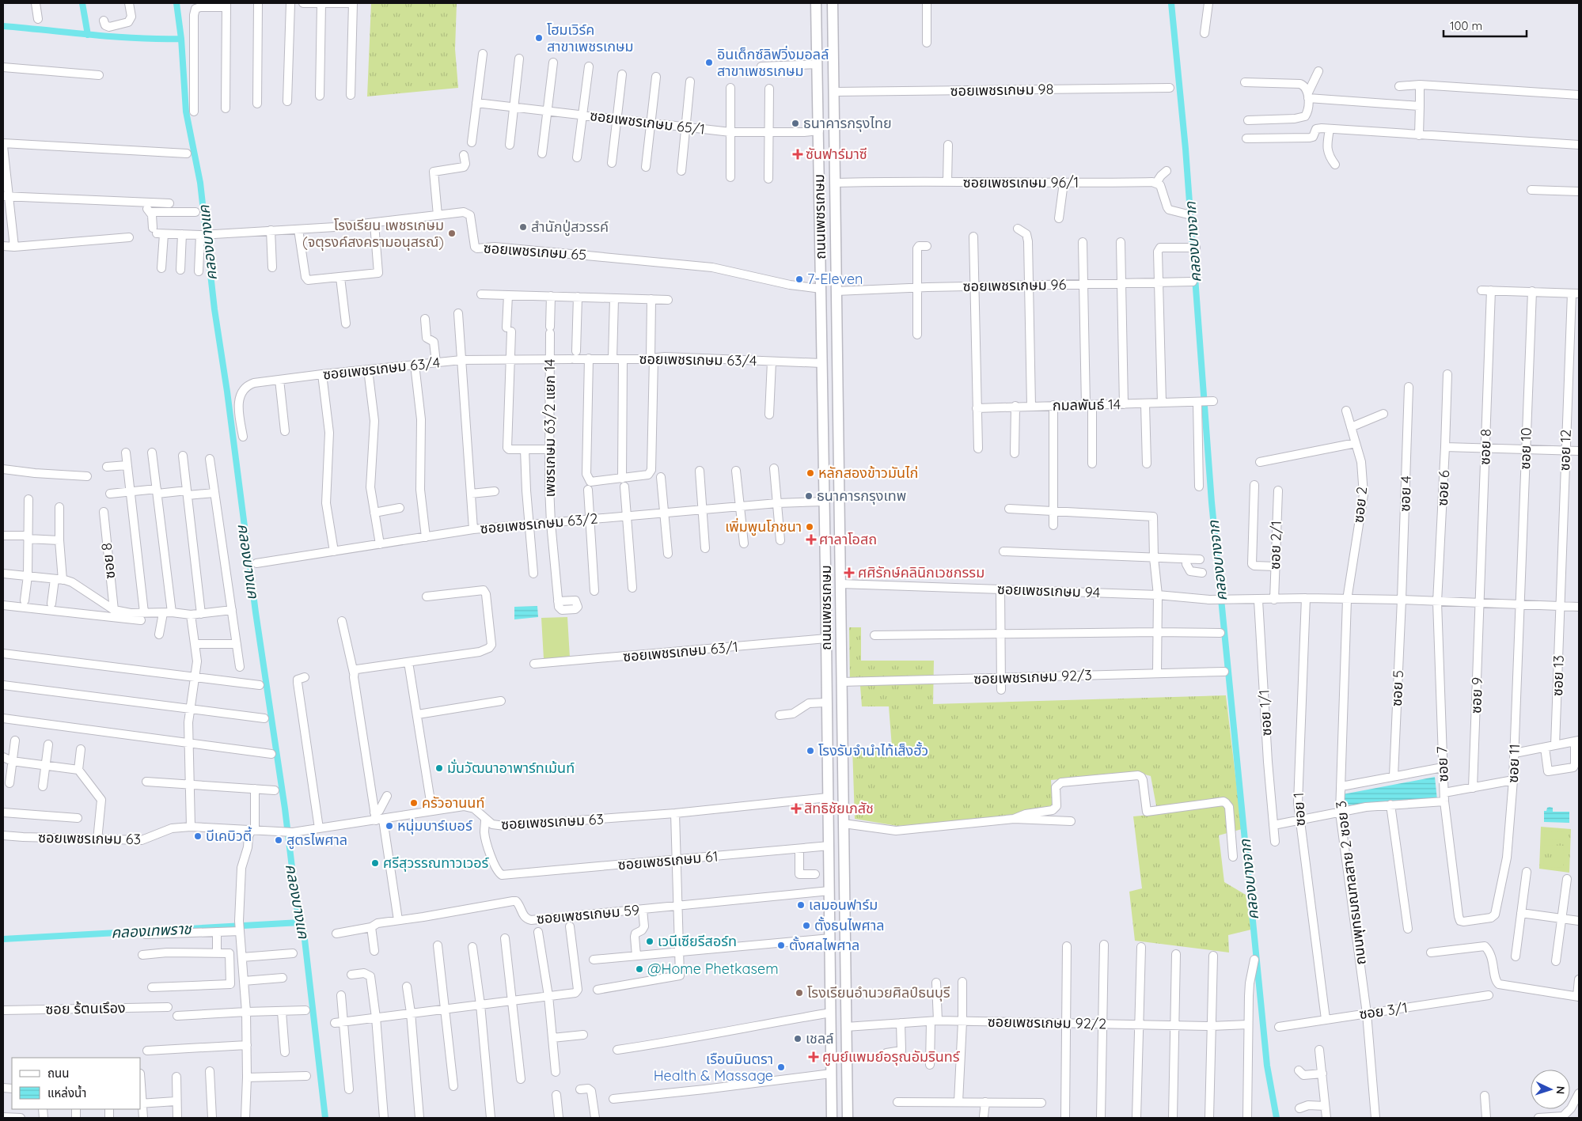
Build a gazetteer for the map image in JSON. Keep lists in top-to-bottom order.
{
  "streets": {
    "main road": ["ถนนเพชรเกษม"],
    "street": [
      "ซอยเพชรเกษม 98",
      "ซอยเพชรเกษม 65/1",
      "ซอยเพชรเกษม 96/1",
      "ซอยเพชรเกษม 65",
      "ซอยเพชรเกษม 96",
      "ซอยเพชรเกษม 63/4",
      "กมลพันธ์ 14",
      "เพชรเกษม 63/2 แยก 14",
      "ซอย 8",
      "ซอย 10",
      "ซอย 12",
      "ซอย 6",
      "ซอย 4",
      "ซอย 2",
      "ซอยเพชรเกษม 63/2",
      "ซอย 2/1",
      "ซอยเพชรเกษม 94",
      "ซอยเพชรเกษม 63/1",
      "ซอย 13",
      "ซอยเพชรเกษม 92/3",
      "ซอย 5",
      "ซอย 9",
      "ซอย 1/1",
      "ซอย 11",
      "ซอย 7",
      "ซอย 1",
      "ซอยเพชรเกษม 63",
      "ซอยเพชรเกษม 61",
      "ถนนพุทธมณฑลสาย 2 ซอย 3",
      "ซอยเพชรเกษม 59",
      "ซอย ร้ตนเรึอง",
      "ซอย 3/1",
      "ซอยเพชรเกษม 92/2"
    ]
  },
  "crossings": [
    ["ซอยเพชรเกษม 98", "ถนนเพชรเกษม"],
    ["ซอยเพชรเกษม 65/1", "ถนนเพชรเกษม"],
    ["ซอยเพชรเกษม 96/1", "ถนนเพชรเกษม"],
    ["ถนนเพชรเกษม", "ซอยเพชรเกษม 65"],
    ["ถนนเพชรเกษม", "ซอยเพชรเกษม 96"],
    ["ถนนเพชรเกษม", "ซอยเพชรเกษม 63/4"],
    ["ถนนเพชรเกษม", "ซอยเพชรเกษม 63/2"],
    ["ถนนเพชรเกษม", "ซอยเพชรเกษม 94"],
    ["ถนนเพชรเกษม", "ซอยเพชรเกษม 63/1"],
    ["ถนนเพชรเกษม", "ซอยเพชรเกษม 92/3"],
    ["ถนนเพชรเกษม", "ซอยเพชรเกษม 63"],
    ["ถนนเพชรเกษม", "ซอยเพชรเกษม 61"],
    ["ถนนเพชรเกษม", "ซอยเพชรเกษม 59"],
    ["ถนนเพชรเกษม", "ซอยเพชรเกษม 92/2"],
    ["ซอยเพชรเกษม 63/4", "เพชรเกษม 63/2 แยก 14"],
    ["เพชรเกษม 63/2 แยก 14", "ซอยเพชรเกษม 63/2"],
    ["ซอย 8", "ซอยเพชรเกษม 94"],
    ["ซอย 8", "ซอย 9"],
    ["ซอย 10", "ซอยเพชรเกษม 94"],
    ["ซอย 10", "ซอย 11"],
    ["ซอย 12", "ซอยเพชรเกษม 94"],
    ["ซอย 12", "ซอย 13"],
    ["ซอย 6", "ซอยเพชรเกษม 94"],
    ["ซอย 6", "ซอย 7"],
    ["ซอย 4", "ซอยเพชรเกษม 94"],
    ["ซอย 4", "ซอย 5"],
    ["ซอย 2", "ซอยเพชรเกษม 94"],
    ["ซอย 2", "ถนนพุทธมณฑลสาย 2 ซอย 3"],
    ["ซอย 2/1", "ซอยเพชรเกษม 94"],
    ["ซอยเพชรเกษม 94", "ซอย 13"],
    ["ซอยเพชรเกษม 94", "ซอย 5"],
    ["ซอยเพชรเกษม 94", "ซอย 9"],
    ["ซอยเพชรเกษม 94", "ซอย 1/1"],
    ["ซอยเพชรเกษม 94", "ซอย 11"],
    ["ซอยเพชรเกษม 94", "ซอย 7"],
    ["ซอยเพชรเกษม 94", "ซอย 1"],
    ["ซอยเพชรเกษม 94", "ถนนพุทธมณฑลสาย 2 ซอย 3"],
    ["ซอย 11", "ซอย 7"],
    ["ซอย 1", "ซอย 3/1"],
    ["ซอยเพชรเกษม 63", "ซอยเพชรเกษม 61"],
    ["ถนนพุทธมณฑลสาย 2 ซอย 3", "ซอย 3/1"]
  ],
  "water": ["คลองบางจาก", "คลองบางแค", "คลองเทพราช"],
  "places": {
    "other": [
      "โฮมเวิร์ค สาขาเพชรเกษม",
      "อินเด็กซ์ลิฟวิ่งมอลล์ สาขาเพชรเกษม",
      "ธนาคารกรุงไทย",
      "สำนักปู่สวรรค์",
      "โรงเรียน เพชรเกษม (จตุรงค์สงครามอนุสรณ์)",
      "7-Eleven",
      "หลักสองข้าวมันไก่",
      "ธนาคารกรุงเทพ",
      "เพิ่มพูนโภชนา",
      "โรงรับจำนำไท้เส็งฮั้ว",
      "มั่นวัฒนาอาพาร์ทเม้นท์",
      "ครัวอานนท์",
      "หนุ่มบาร์เบอร์",
      "บีเคบิวตี้",
      "สูตรไพศาล",
      "ศรีสุวรรณทาวเวอร์",
      "เลมอนฟาร์ม",
      "ตั้งธนไพศาล",
      "เวนีเซียรีสอร์ท",
      "ตั้งศลไพศาล",
      "@Home Phetkasem",
      "โรงเรียนอำนวยศิลป์ธนบุรี",
      "เชลล์",
      "เรือนมินตรา Health & Massage"
    ],
    "health": [
      "ซันฟาร์มาซี",
      "ศาลาโอสถ",
      "ศศิรักษ์คลินิกเวชกรรม",
      "สิทธิชัยเภสัช",
      "ศูนย์แพมย์อรุณอัมรินทร์"
    ]
  },
  "legend": ["ถนน", "แหล่งน้ำ"],
  "scale_bar": "100 m",
  "north": "right"
}
